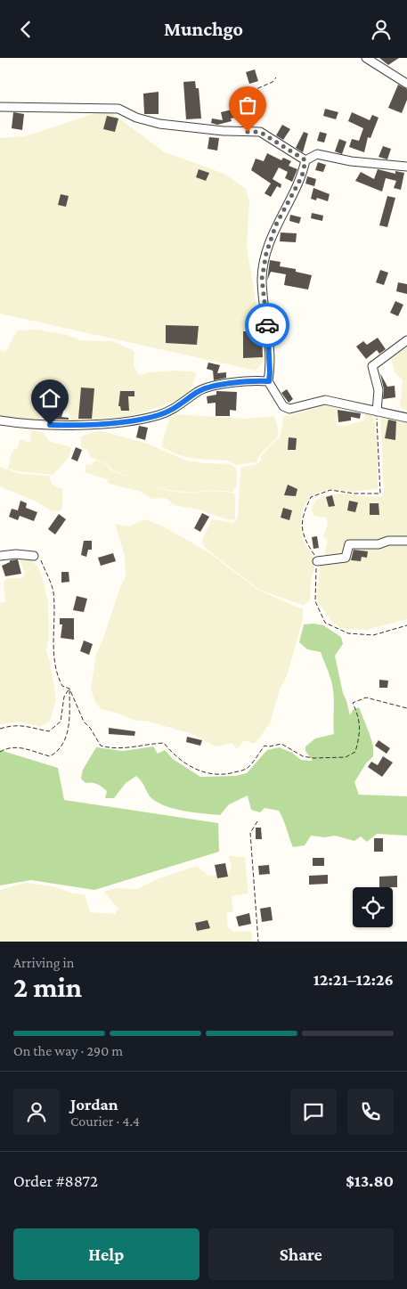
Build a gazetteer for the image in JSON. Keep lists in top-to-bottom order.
{
  "page": {
    "header": "Munchgo",
    "heading": ["2 min", "Arriving in", "12:21–12:26"],
    "panel": [
      "Jordan",
      "Courier · 4.4",
      "Order #8872",
      "$13.80"
    ],
    "bar": "On the way · 290 m",
    "buttons": ["Help", "Share"]
  }
}
